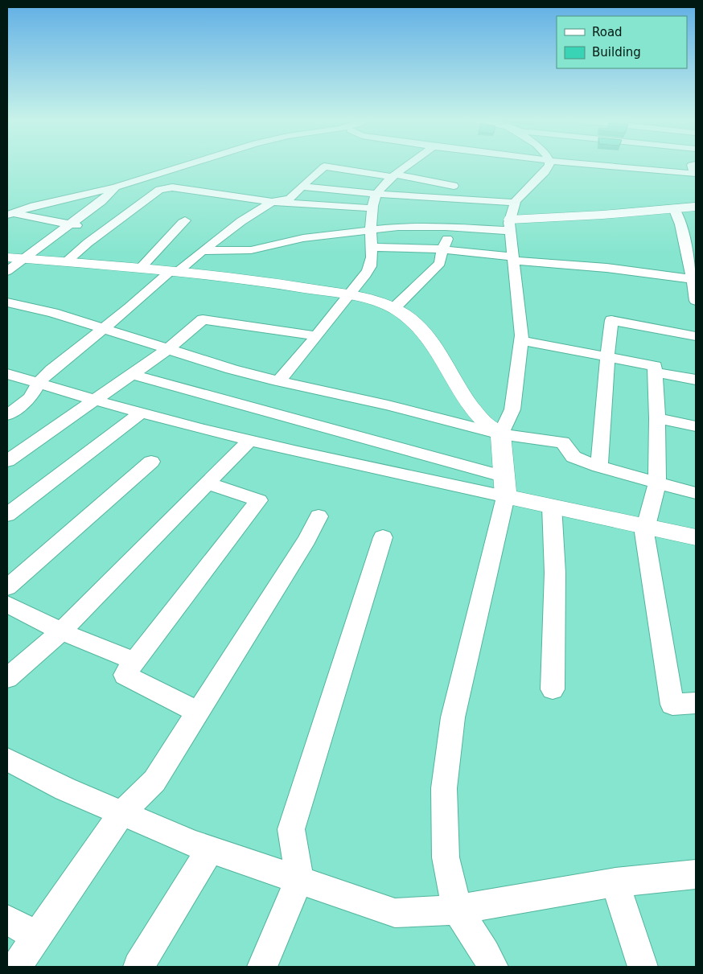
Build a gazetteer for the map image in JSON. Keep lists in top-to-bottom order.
{
  "legend": ["Road", "Building"]
}
